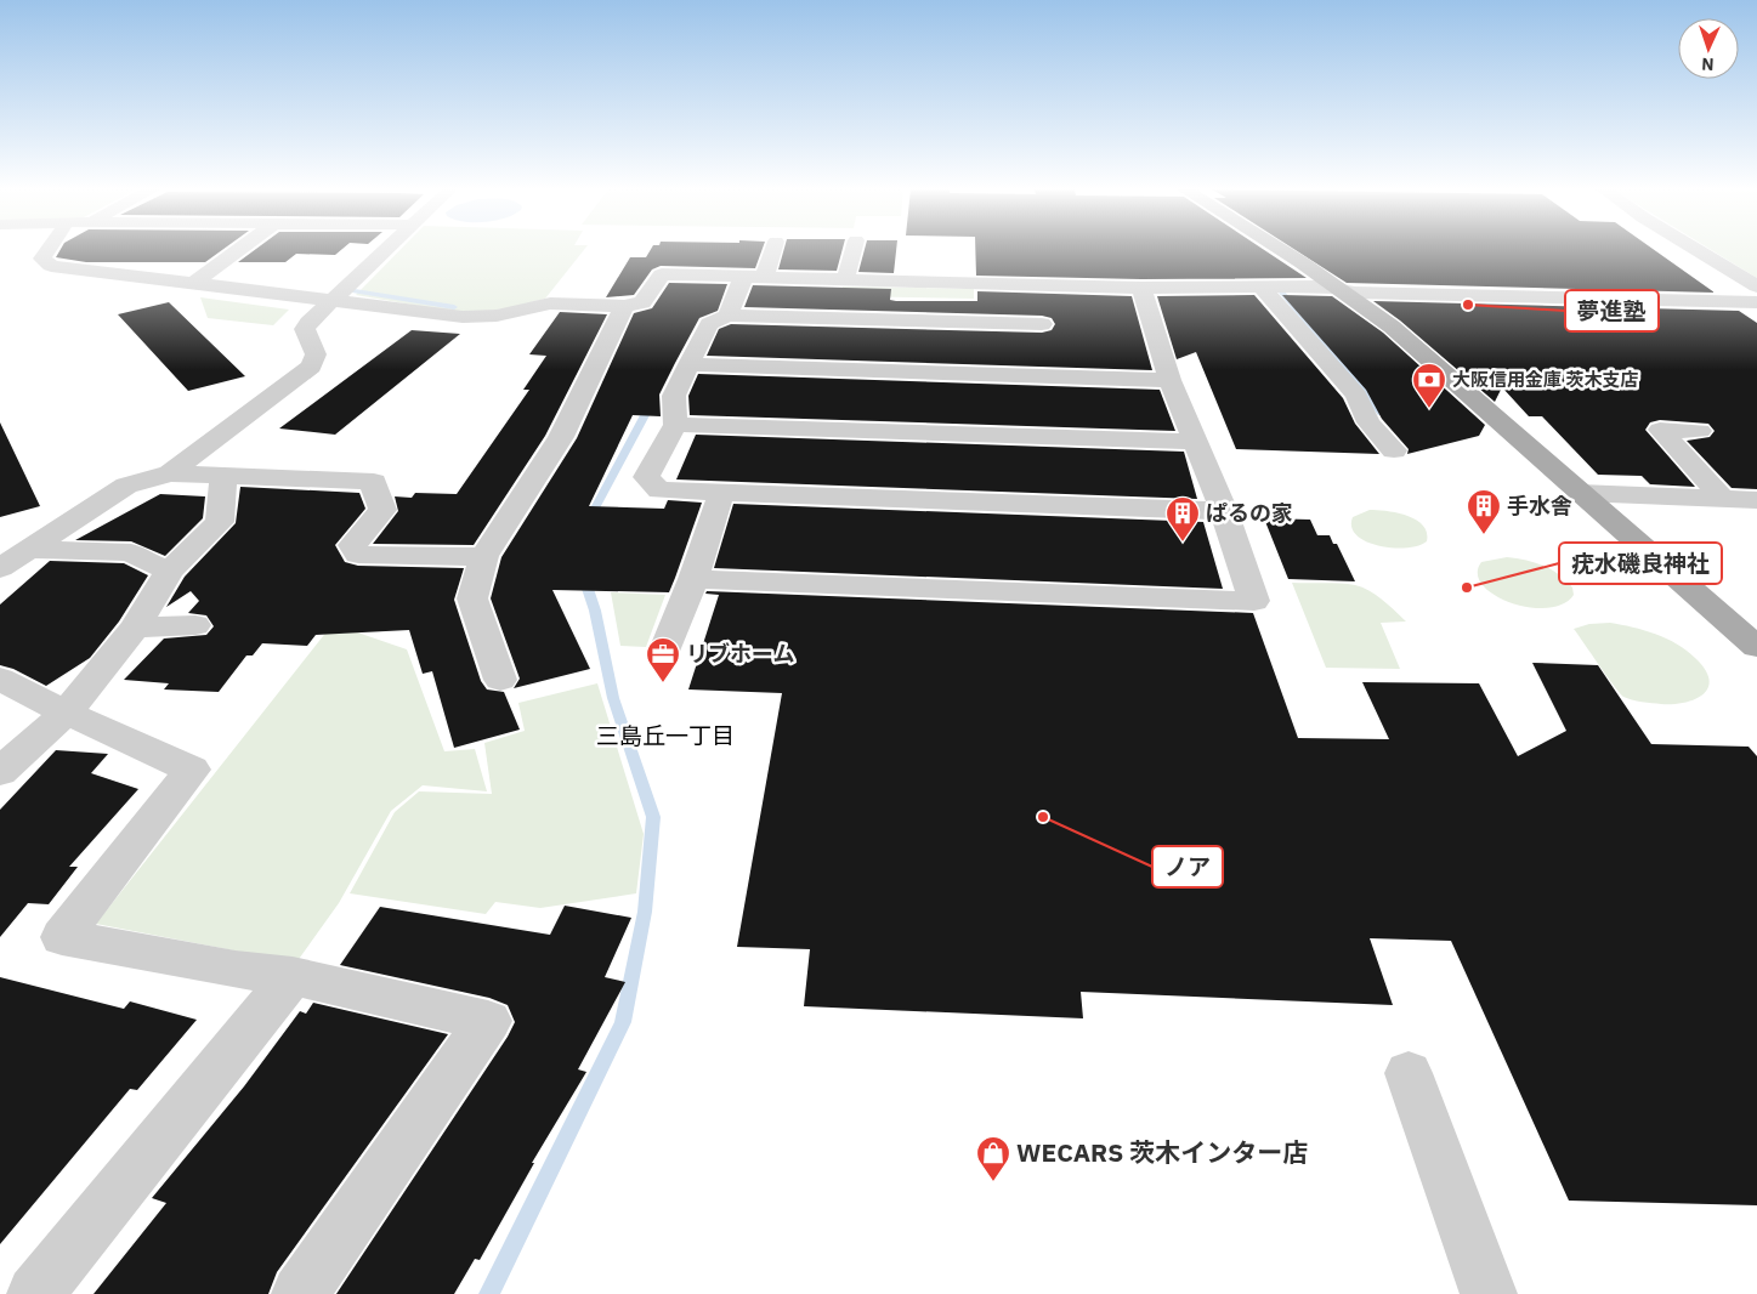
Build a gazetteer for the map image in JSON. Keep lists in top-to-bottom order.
{
  "districts": ["三島丘一丁目"],
  "places": {
    "other": ["夢進塾", "疣水磯良神社", "ノア"],
    "bank": ["大阪信用金庫 茨木支店"],
    "building": ["手水舎", "ぱるの家"],
    "office": ["リブホーム"],
    "shop": ["WECARS 茨木インター店"]
  },
  "north": "bottom"
}
